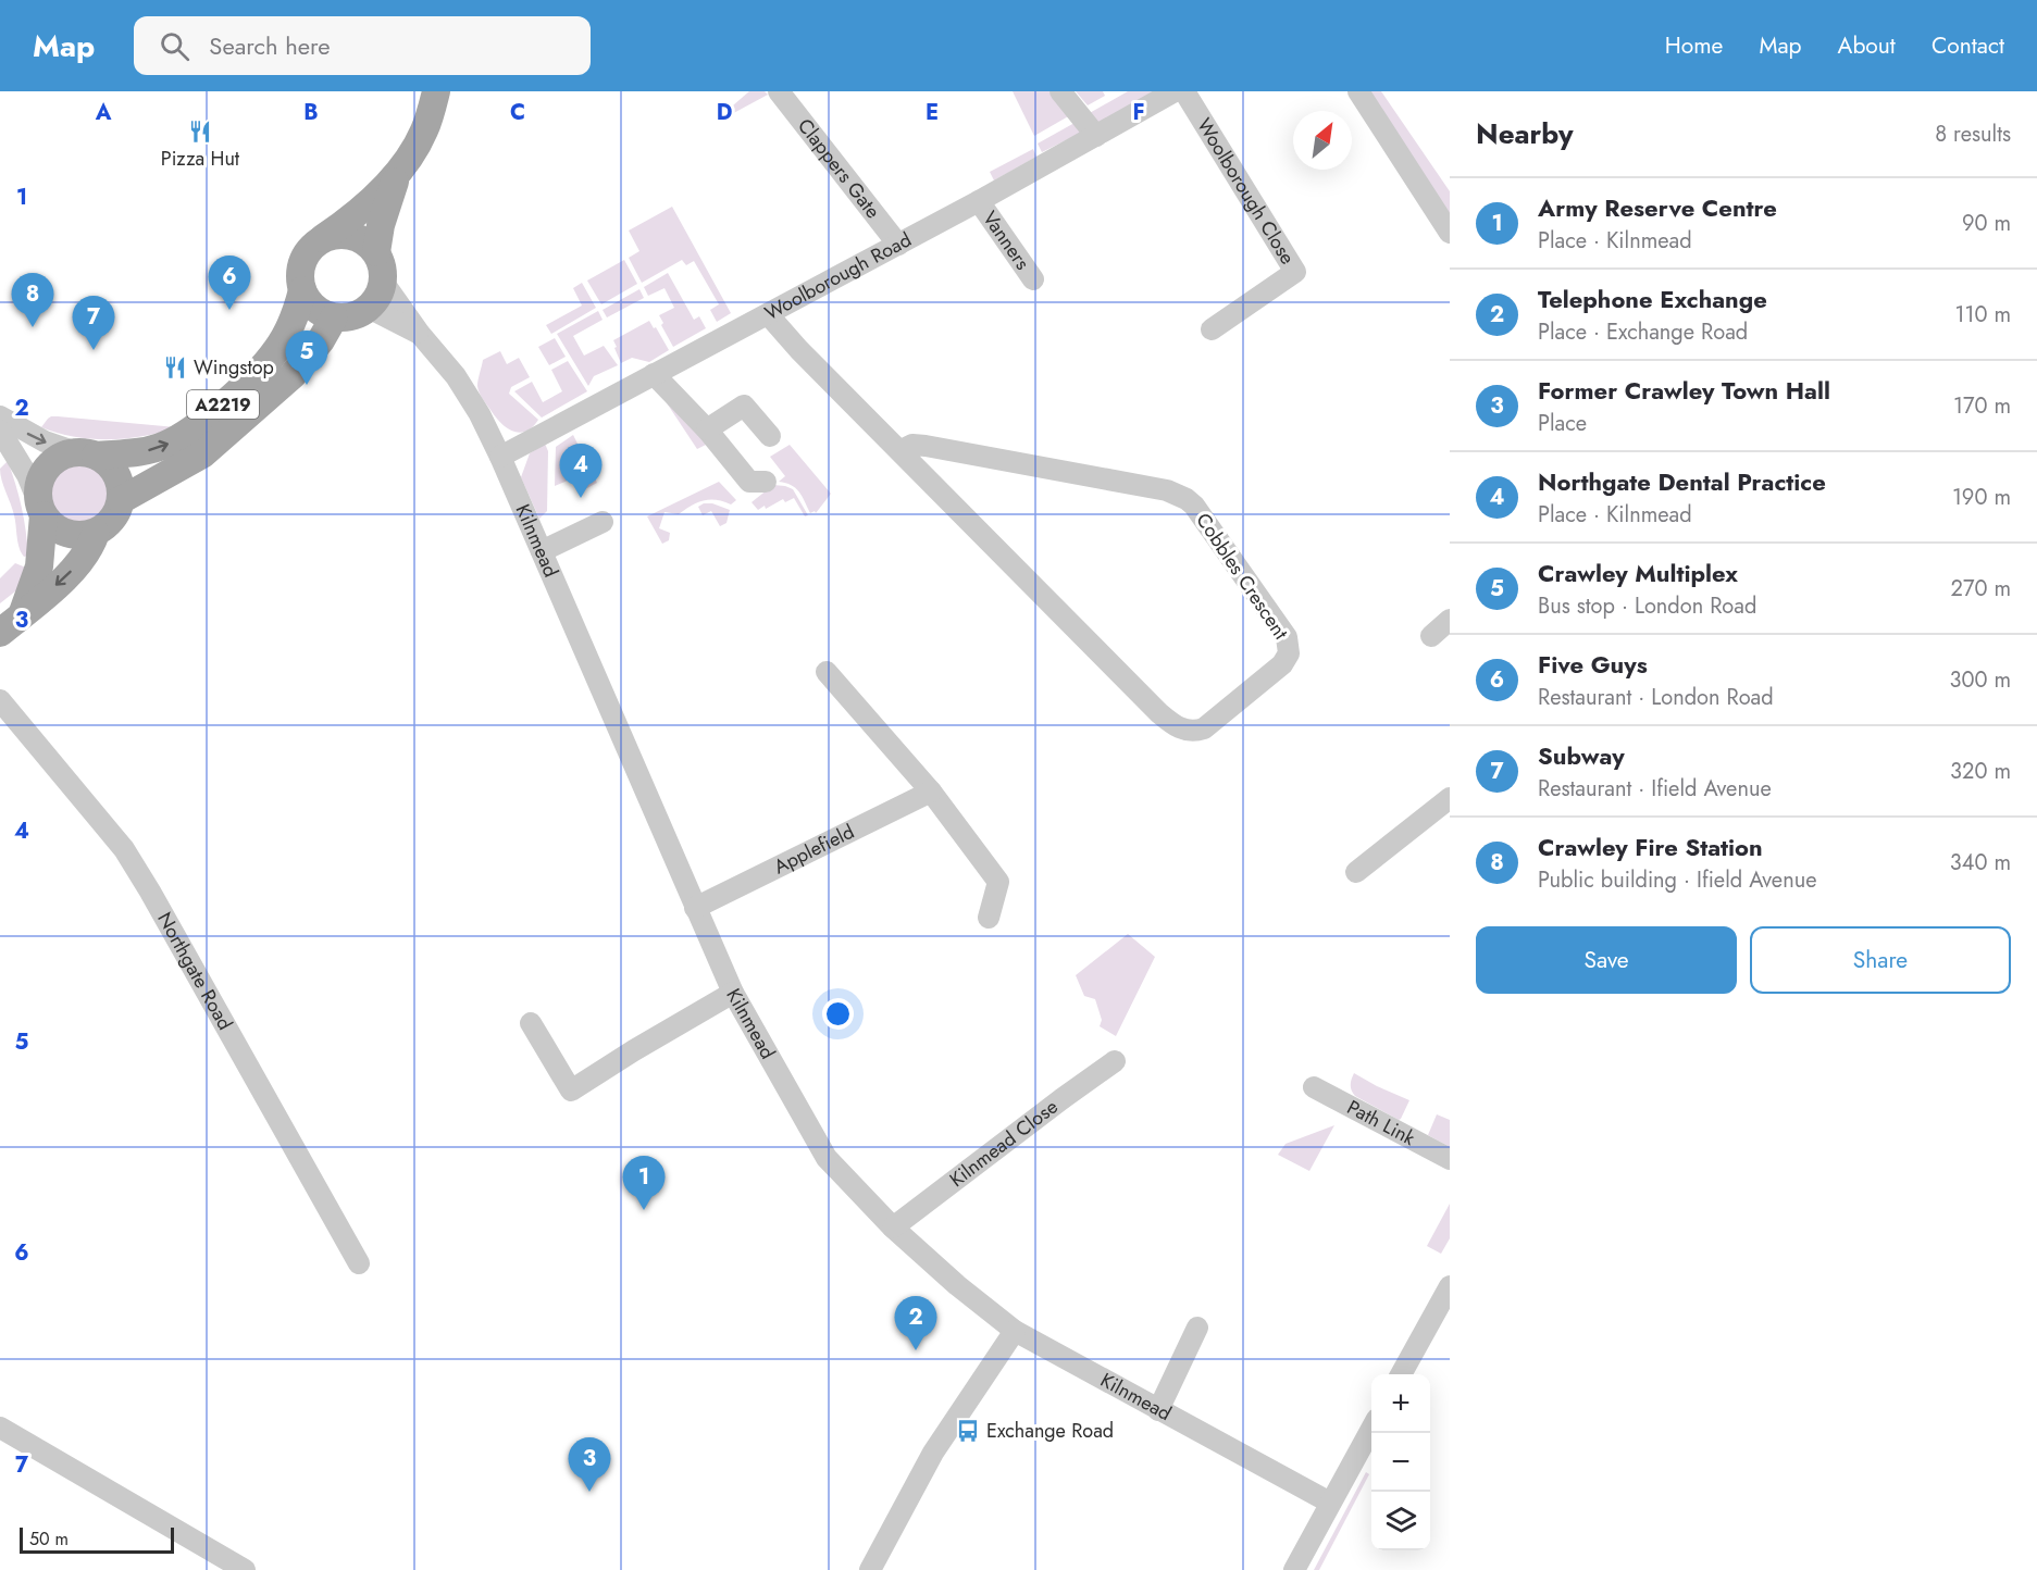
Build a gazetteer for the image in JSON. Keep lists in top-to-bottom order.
{
  "streets": {
    "main road": ["A2219"],
    "street": [
      "Clappers Gate",
      "Woolborough Close",
      "Vanners",
      "Woolborough Road",
      "Kilnmead",
      "Cobbles Crescent",
      "Applefield",
      "Northgate Road",
      "Path Link",
      "Kilnmead Close"
    ]
  },
  "crossings": [
    ["Clappers Gate", "Woolborough Road"],
    ["Vanners", "Woolborough Road"],
    ["Woolborough Road", "Kilnmead"],
    ["Woolborough Road", "Cobbles Crescent"],
    ["A2219", "Kilnmead"],
    ["Kilnmead", "Applefield"],
    ["Kilnmead", "Kilnmead Close"]
  ],
  "places": {
    "restaurant": ["Pizza Hut", "Wingstop"],
    "bus stop": ["Exchange Road"]
  },
  "scale_bar": "50 m",
  "north": "top right",
  "page": {
    "header": "Map",
    "search": "Search here",
    "nav": [
      "Home",
      "Map",
      "About",
      "Contact"
    ],
    "heading": ["Nearby", "8 results"],
    "list": [
      {
        "mark": "1",
        "name": "Army Reserve Centre",
        "note": "Place · Kilnmead",
        "value": "90 m"
      },
      {
        "mark": "2",
        "name": "Telephone Exchange",
        "note": "Place · Exchange Road",
        "value": "110 m"
      },
      {
        "mark": "3",
        "name": "Former Crawley Town Hall",
        "note": "Place",
        "value": "170 m"
      },
      {
        "mark": "4",
        "name": "Northgate Dental Practice",
        "note": "Place · Kilnmead",
        "value": "190 m"
      },
      {
        "mark": "5",
        "name": "Crawley Multiplex",
        "note": "Bus stop · London Road",
        "value": "270 m"
      },
      {
        "mark": "6",
        "name": "Five Guys",
        "note": "Restaurant · London Road",
        "value": "300 m"
      },
      {
        "mark": "7",
        "name": "Subway",
        "note": "Restaurant · Ifield Avenue",
        "value": "320 m"
      },
      {
        "mark": "8",
        "name": "Crawley Fire Station",
        "note": "Public building · Ifield Avenue",
        "value": "340 m"
      }
    ],
    "pins": [
      "6",
      "8",
      "7",
      "5",
      "4",
      "1",
      "2",
      "3"
    ],
    "buttons": ["Save", "Share"],
    "map_buttons": ["+", "−"],
    "scale": "50 m"
  },
  "grid": {
    "columns": [
      "A",
      "B",
      "C",
      "D",
      "E",
      "F"
    ],
    "rows": [
      "1",
      "2",
      "3",
      "4",
      "5",
      "6",
      "7"
    ]
  }
}
